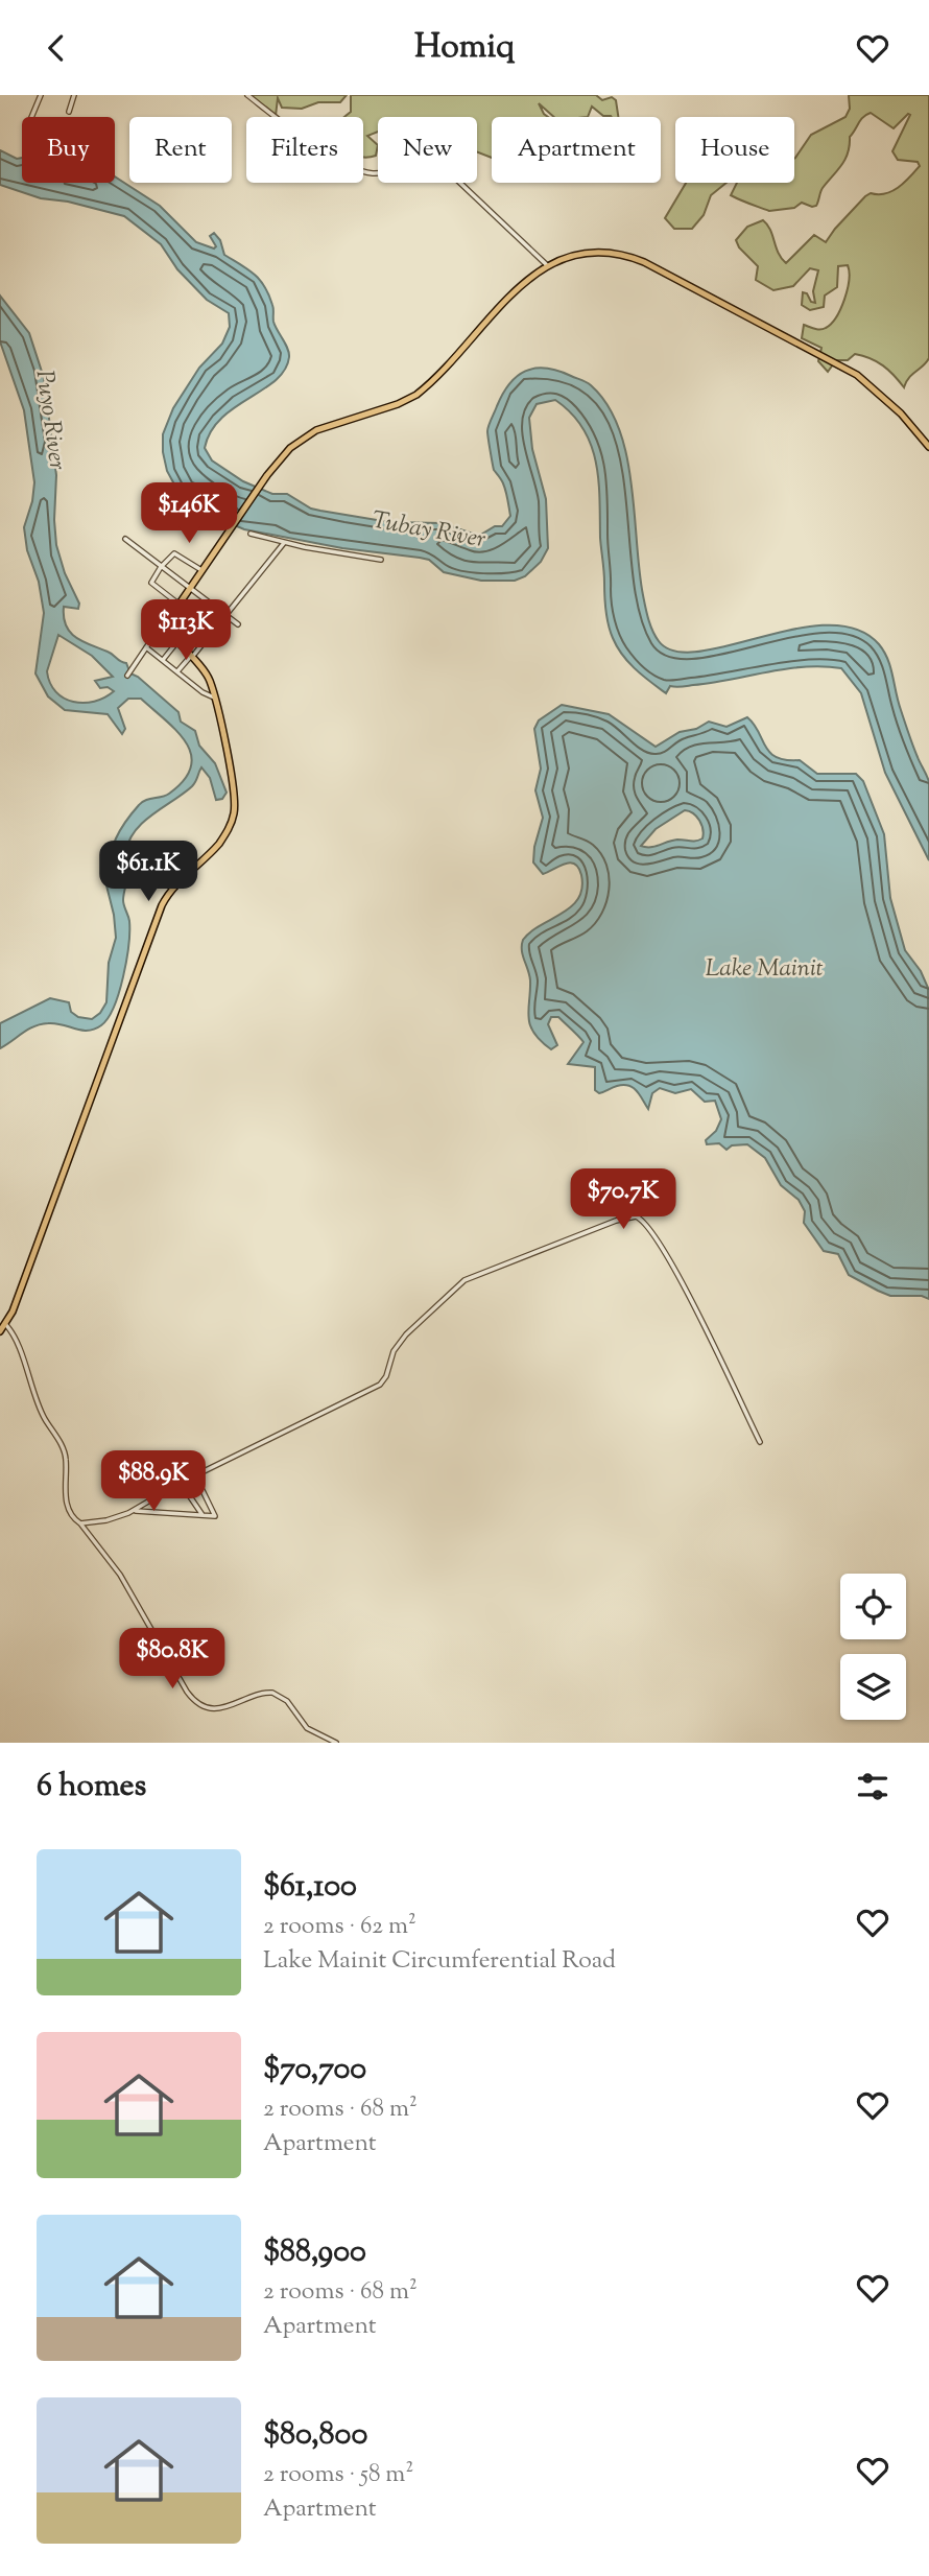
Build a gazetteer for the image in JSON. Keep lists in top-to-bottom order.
{
  "water": ["Puyo River", "Tubay River", "Lake Mainit"],
  "page": {
    "header": "Homiq",
    "chip": [
      "Buy",
      "Rent",
      "Filters",
      "New",
      "Apartment",
      "House"
    ],
    "price": [
      "$146K",
      "$113K",
      "$61.1K",
      "$70.7K",
      "$88.9K",
      "$80.8K"
    ],
    "heading": "6 homes",
    "list": [
      {
        "name": "$61,100",
        "note": "2 rooms · 62 m² · Lake Mainit Circumferential Road"
      },
      {
        "name": "$70,700",
        "note": "2 rooms · 68 m² · Apartment"
      },
      {
        "name": "$88,900",
        "note": "2 rooms · 68 m² · Apartment"
      },
      {
        "name": "$80,800",
        "note": "2 rooms · 58 m² · Apartment"
      }
    ]
  }
}
